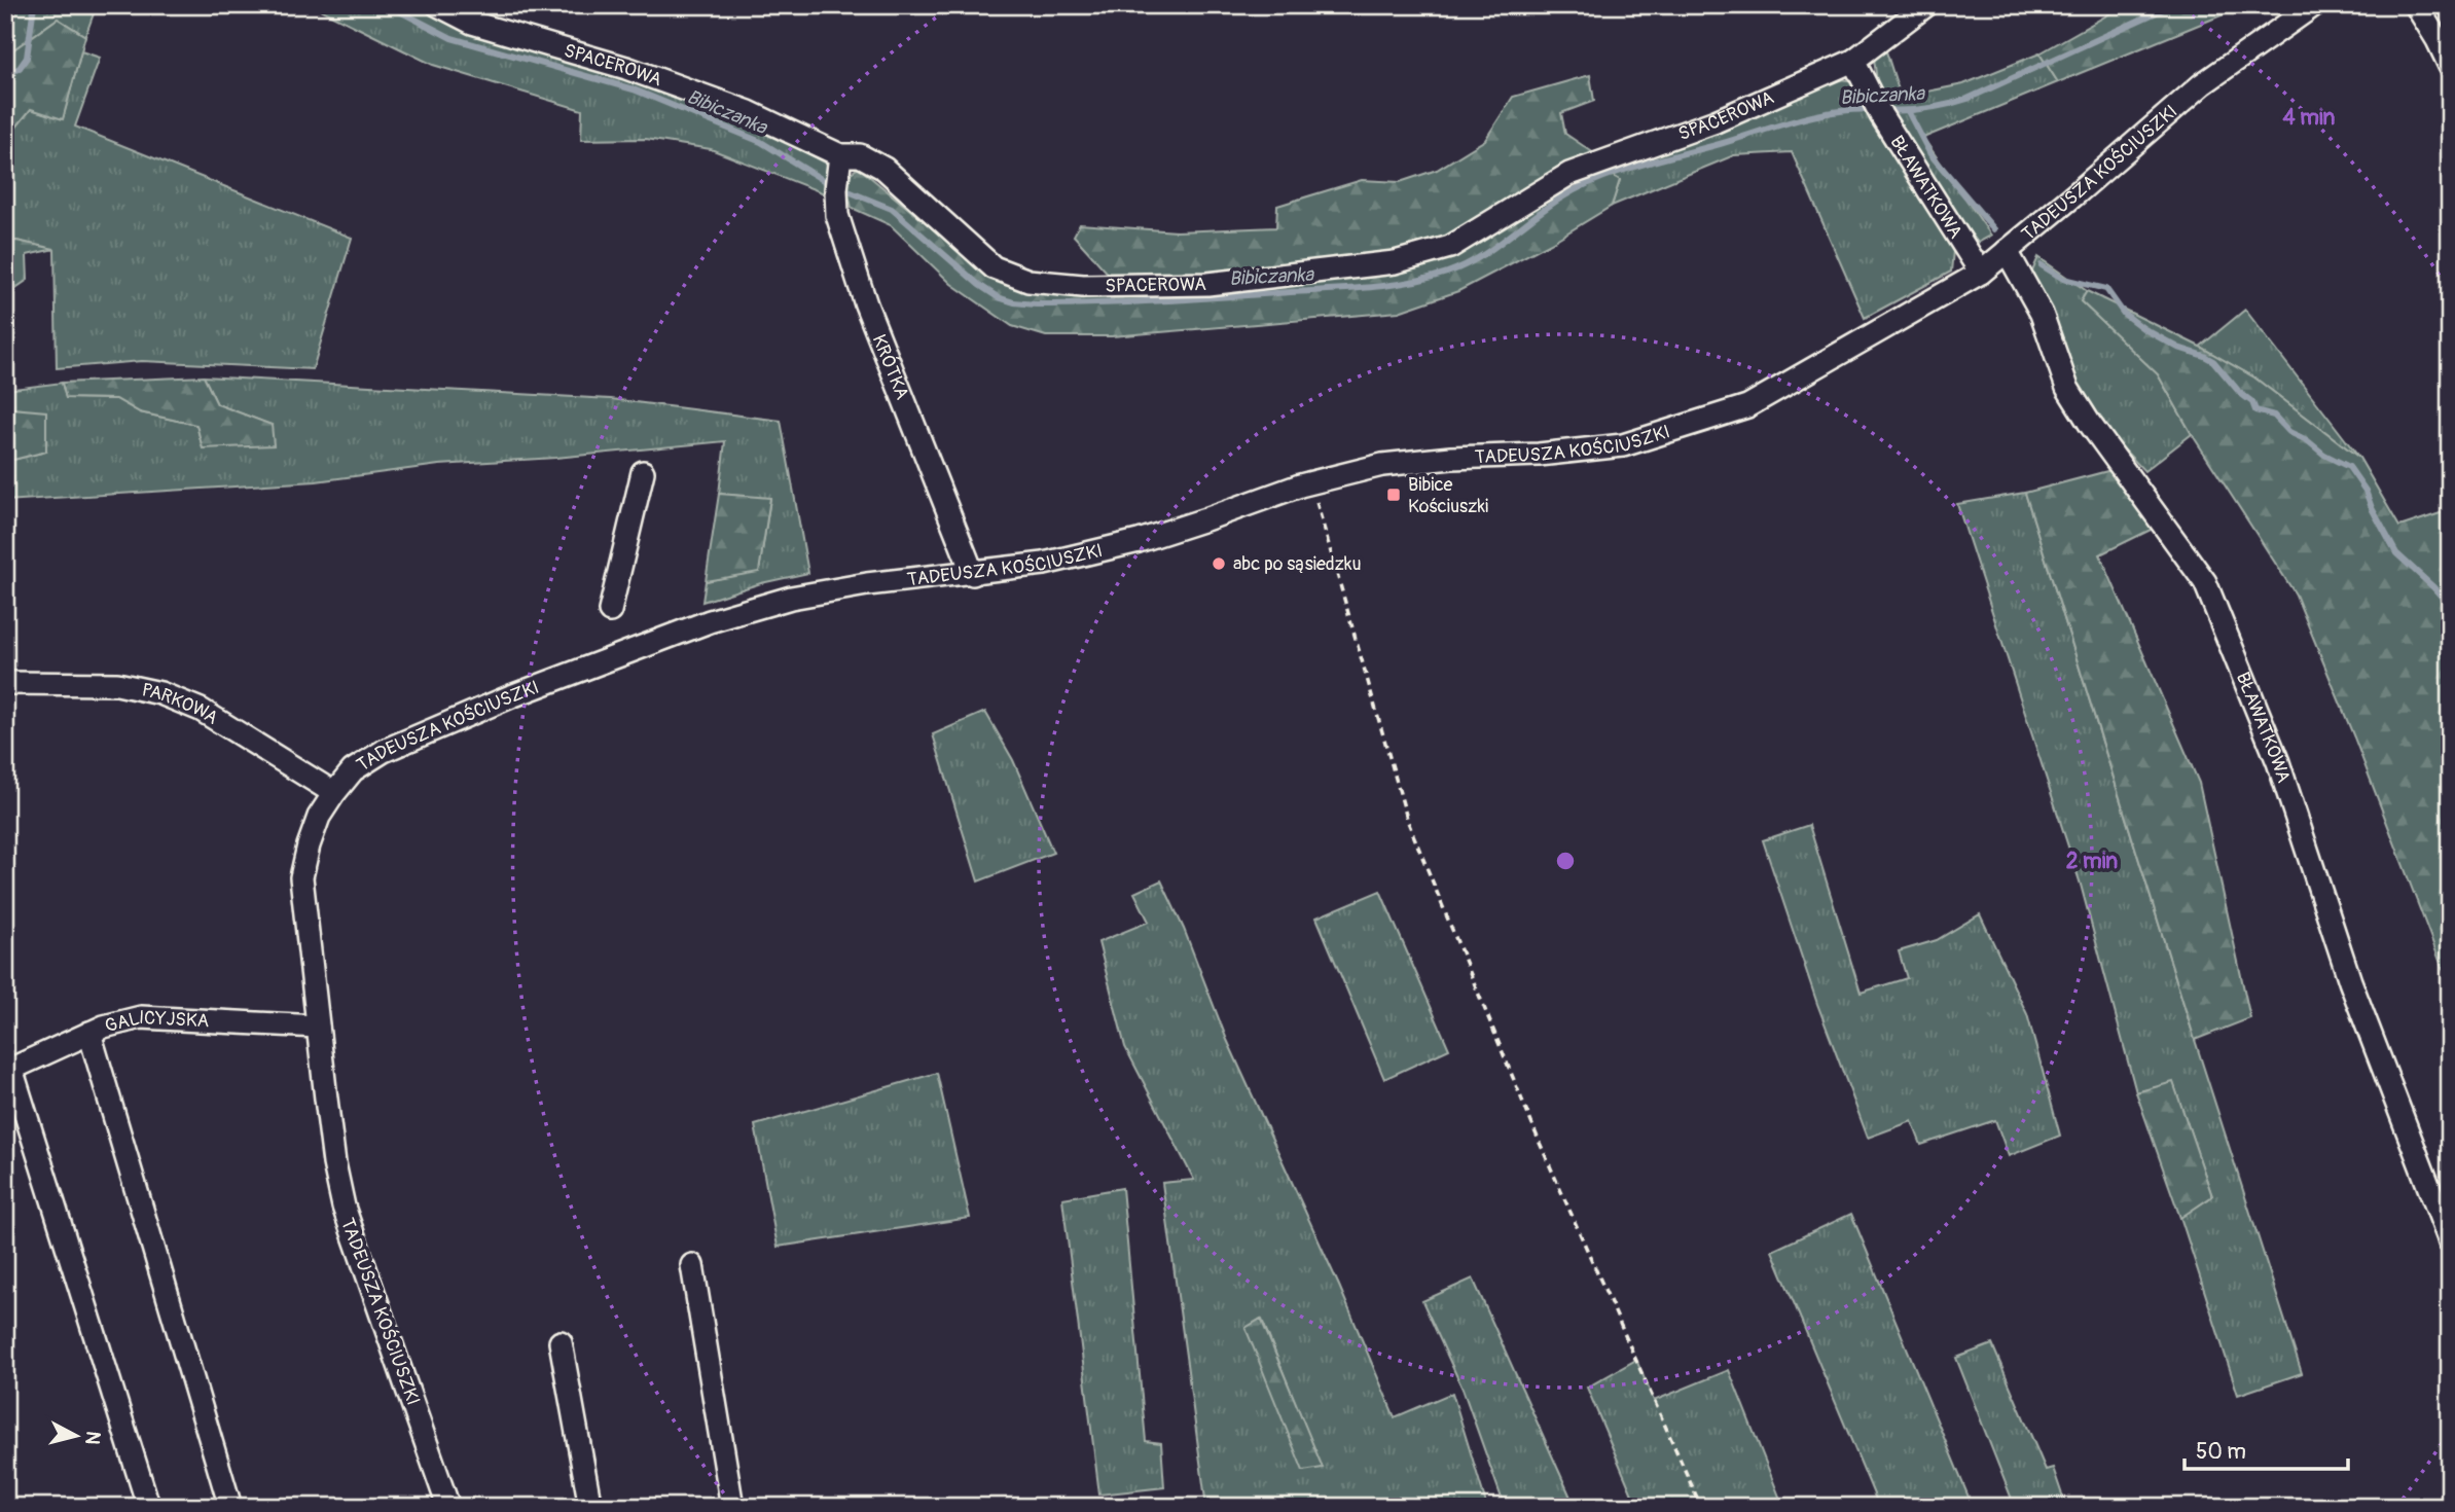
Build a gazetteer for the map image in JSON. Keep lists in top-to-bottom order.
{
  "streets": {
    "street": [
      "SPACEROWA",
      "TADEUSZA KOŚCIUSZKI",
      "BŁAWATKOWA",
      "KRÓTKA",
      "PARKOWA",
      "GALICYJSKA"
    ]
  },
  "crossings": [
    ["SPACEROWA", "BŁAWATKOWA"],
    ["SPACEROWA", "KRÓTKA"],
    ["TADEUSZA KOŚCIUSZKI", "BŁAWATKOWA"],
    ["TADEUSZA KOŚCIUSZKI", "KRÓTKA"],
    ["TADEUSZA KOŚCIUSZKI", "PARKOWA"],
    ["TADEUSZA KOŚCIUSZKI", "GALICYJSKA"]
  ],
  "water": ["Bibiczanka"],
  "places": {
    "transit": ["Bibice Kościuszki"],
    "other": ["abc po sąsiedzku"]
  },
  "scale_bar": "50 m",
  "north": "right",
  "rings": ["4 min", "2 min"]
}
